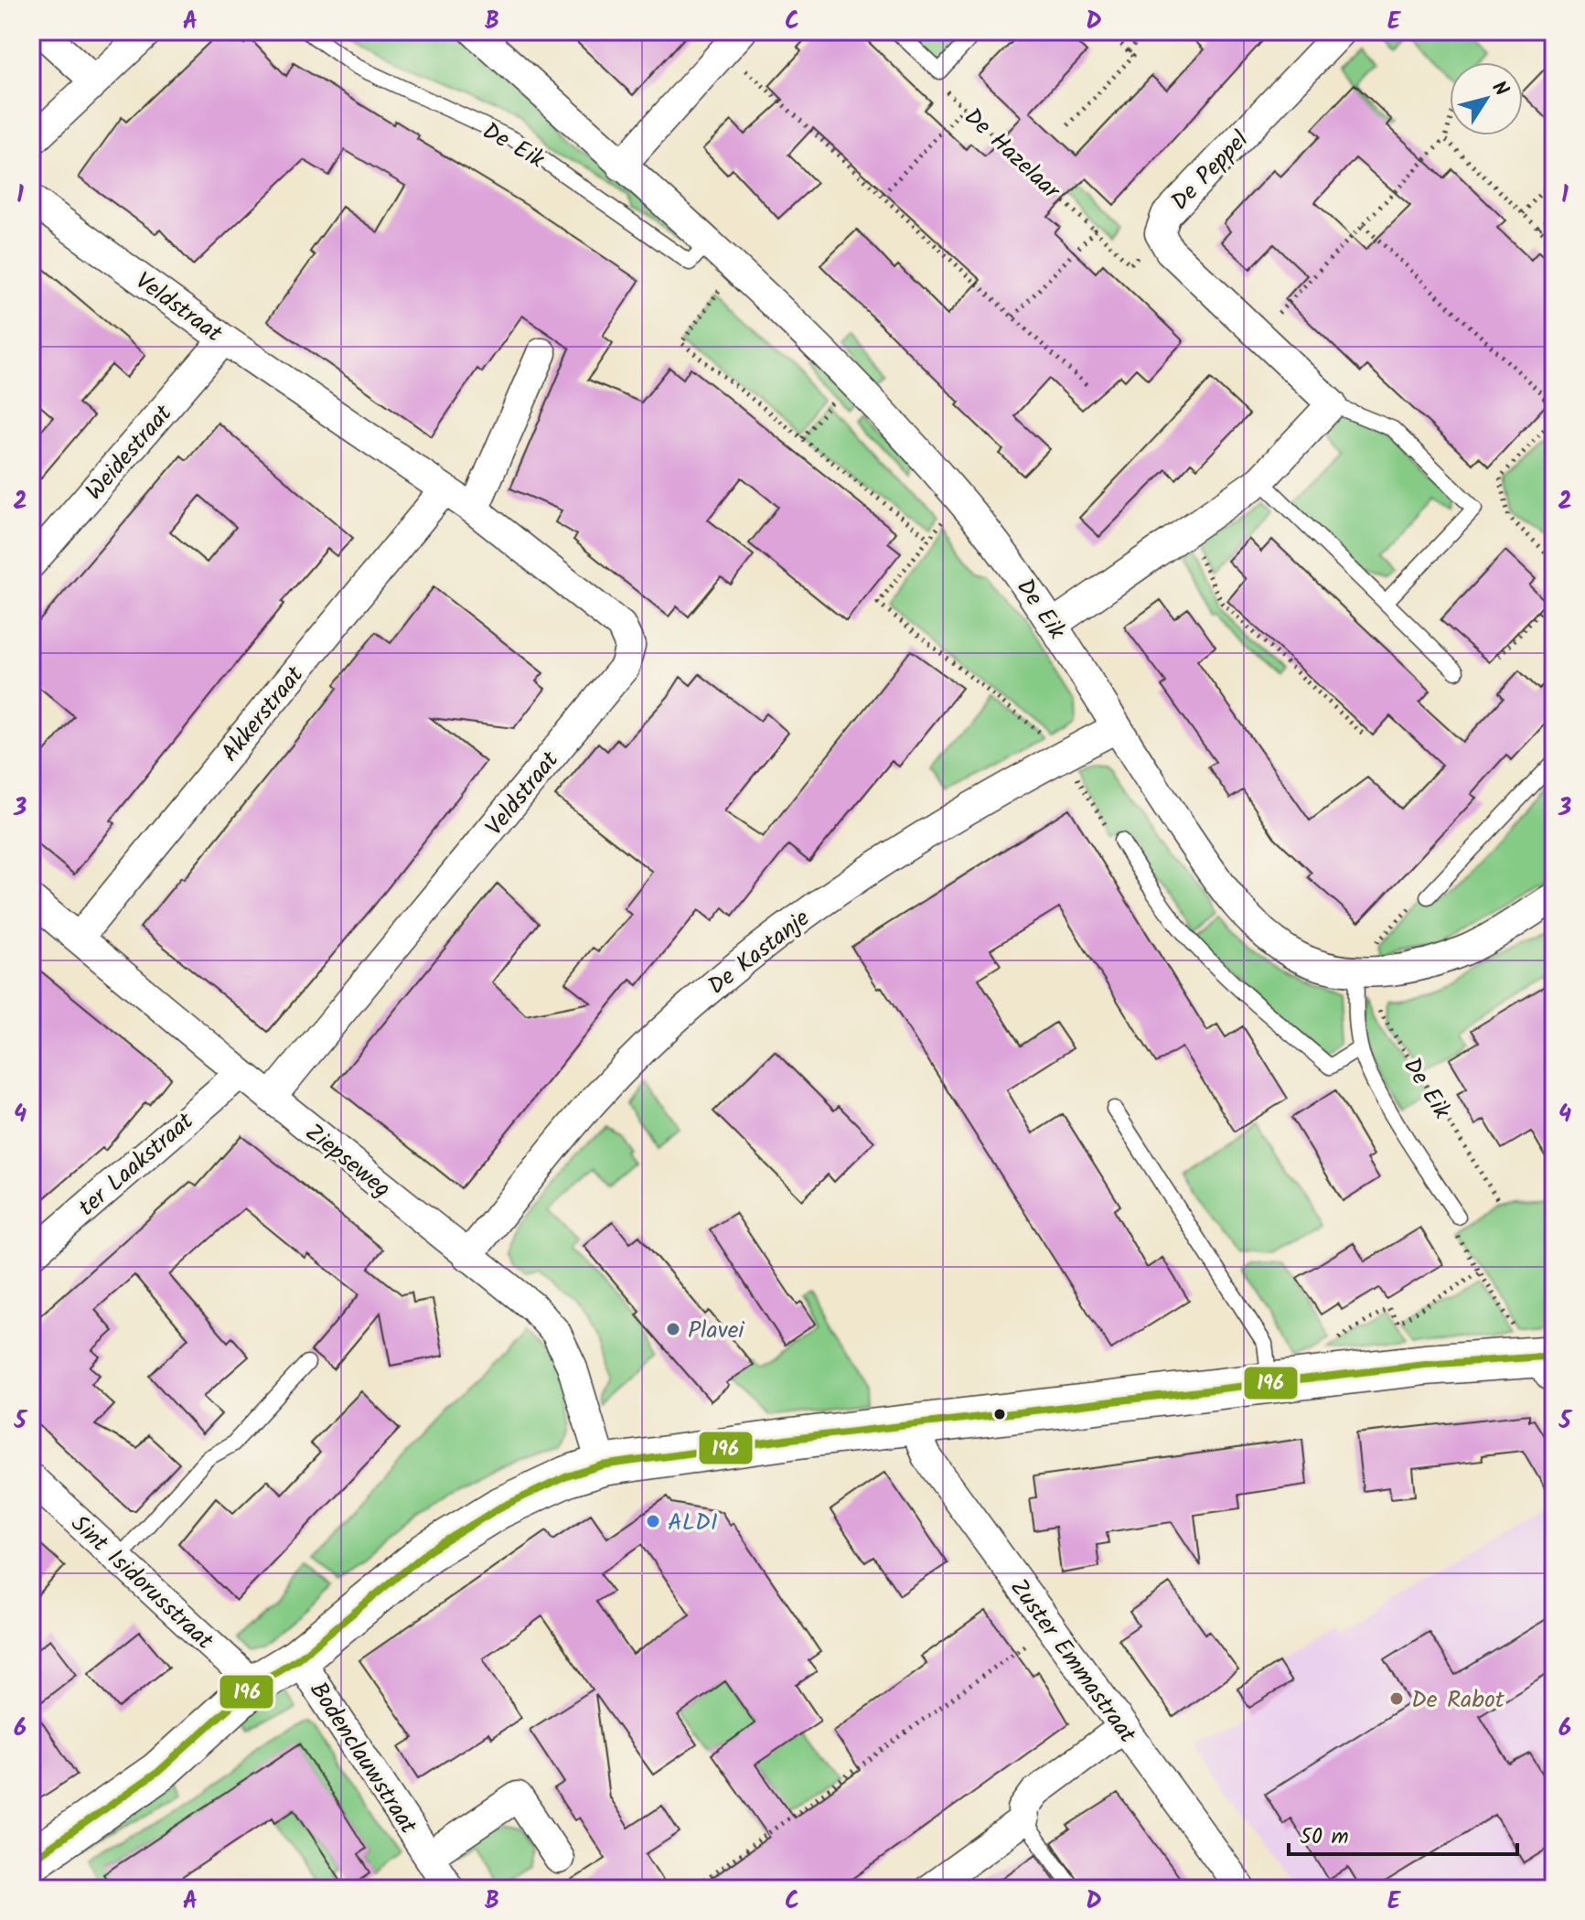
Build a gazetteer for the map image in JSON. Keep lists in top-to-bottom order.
{
  "streets": {
    "street": [
      "De Eik",
      "De Peppel",
      "Veldstraat",
      "Weidestraat",
      "Akkerstraat",
      "De Kastanje",
      "Ziepseweg",
      "ter Laakstraat",
      "Sint Isidorusstraat",
      "Zuster Emmastraat",
      "Bodenclauwstraat"
    ],
    "path": ["De Hazelaar"]
  },
  "crossings": [
    ["De Eik", "De Kastanje"],
    ["De Hazelaar", "De Peppel"],
    ["Veldstraat", "Weidestraat"],
    ["Veldstraat", "Akkerstraat"],
    ["Veldstraat", "Ziepseweg"],
    ["Akkerstraat", "Ziepseweg"],
    ["De Kastanje", "Ziepseweg"],
    ["Ziepseweg", "ter Laakstraat"]
  ],
  "places": ["Plavei", "ALDI", "De Rabot"],
  "lines": ["transit line 196"],
  "scale_bar": "50 m",
  "north": "top right",
  "grid": {
    "columns": [
      "A",
      "B",
      "C",
      "D",
      "E"
    ],
    "rows": [
      "1",
      "2",
      "3",
      "4",
      "5",
      "6"
    ]
  }
}
